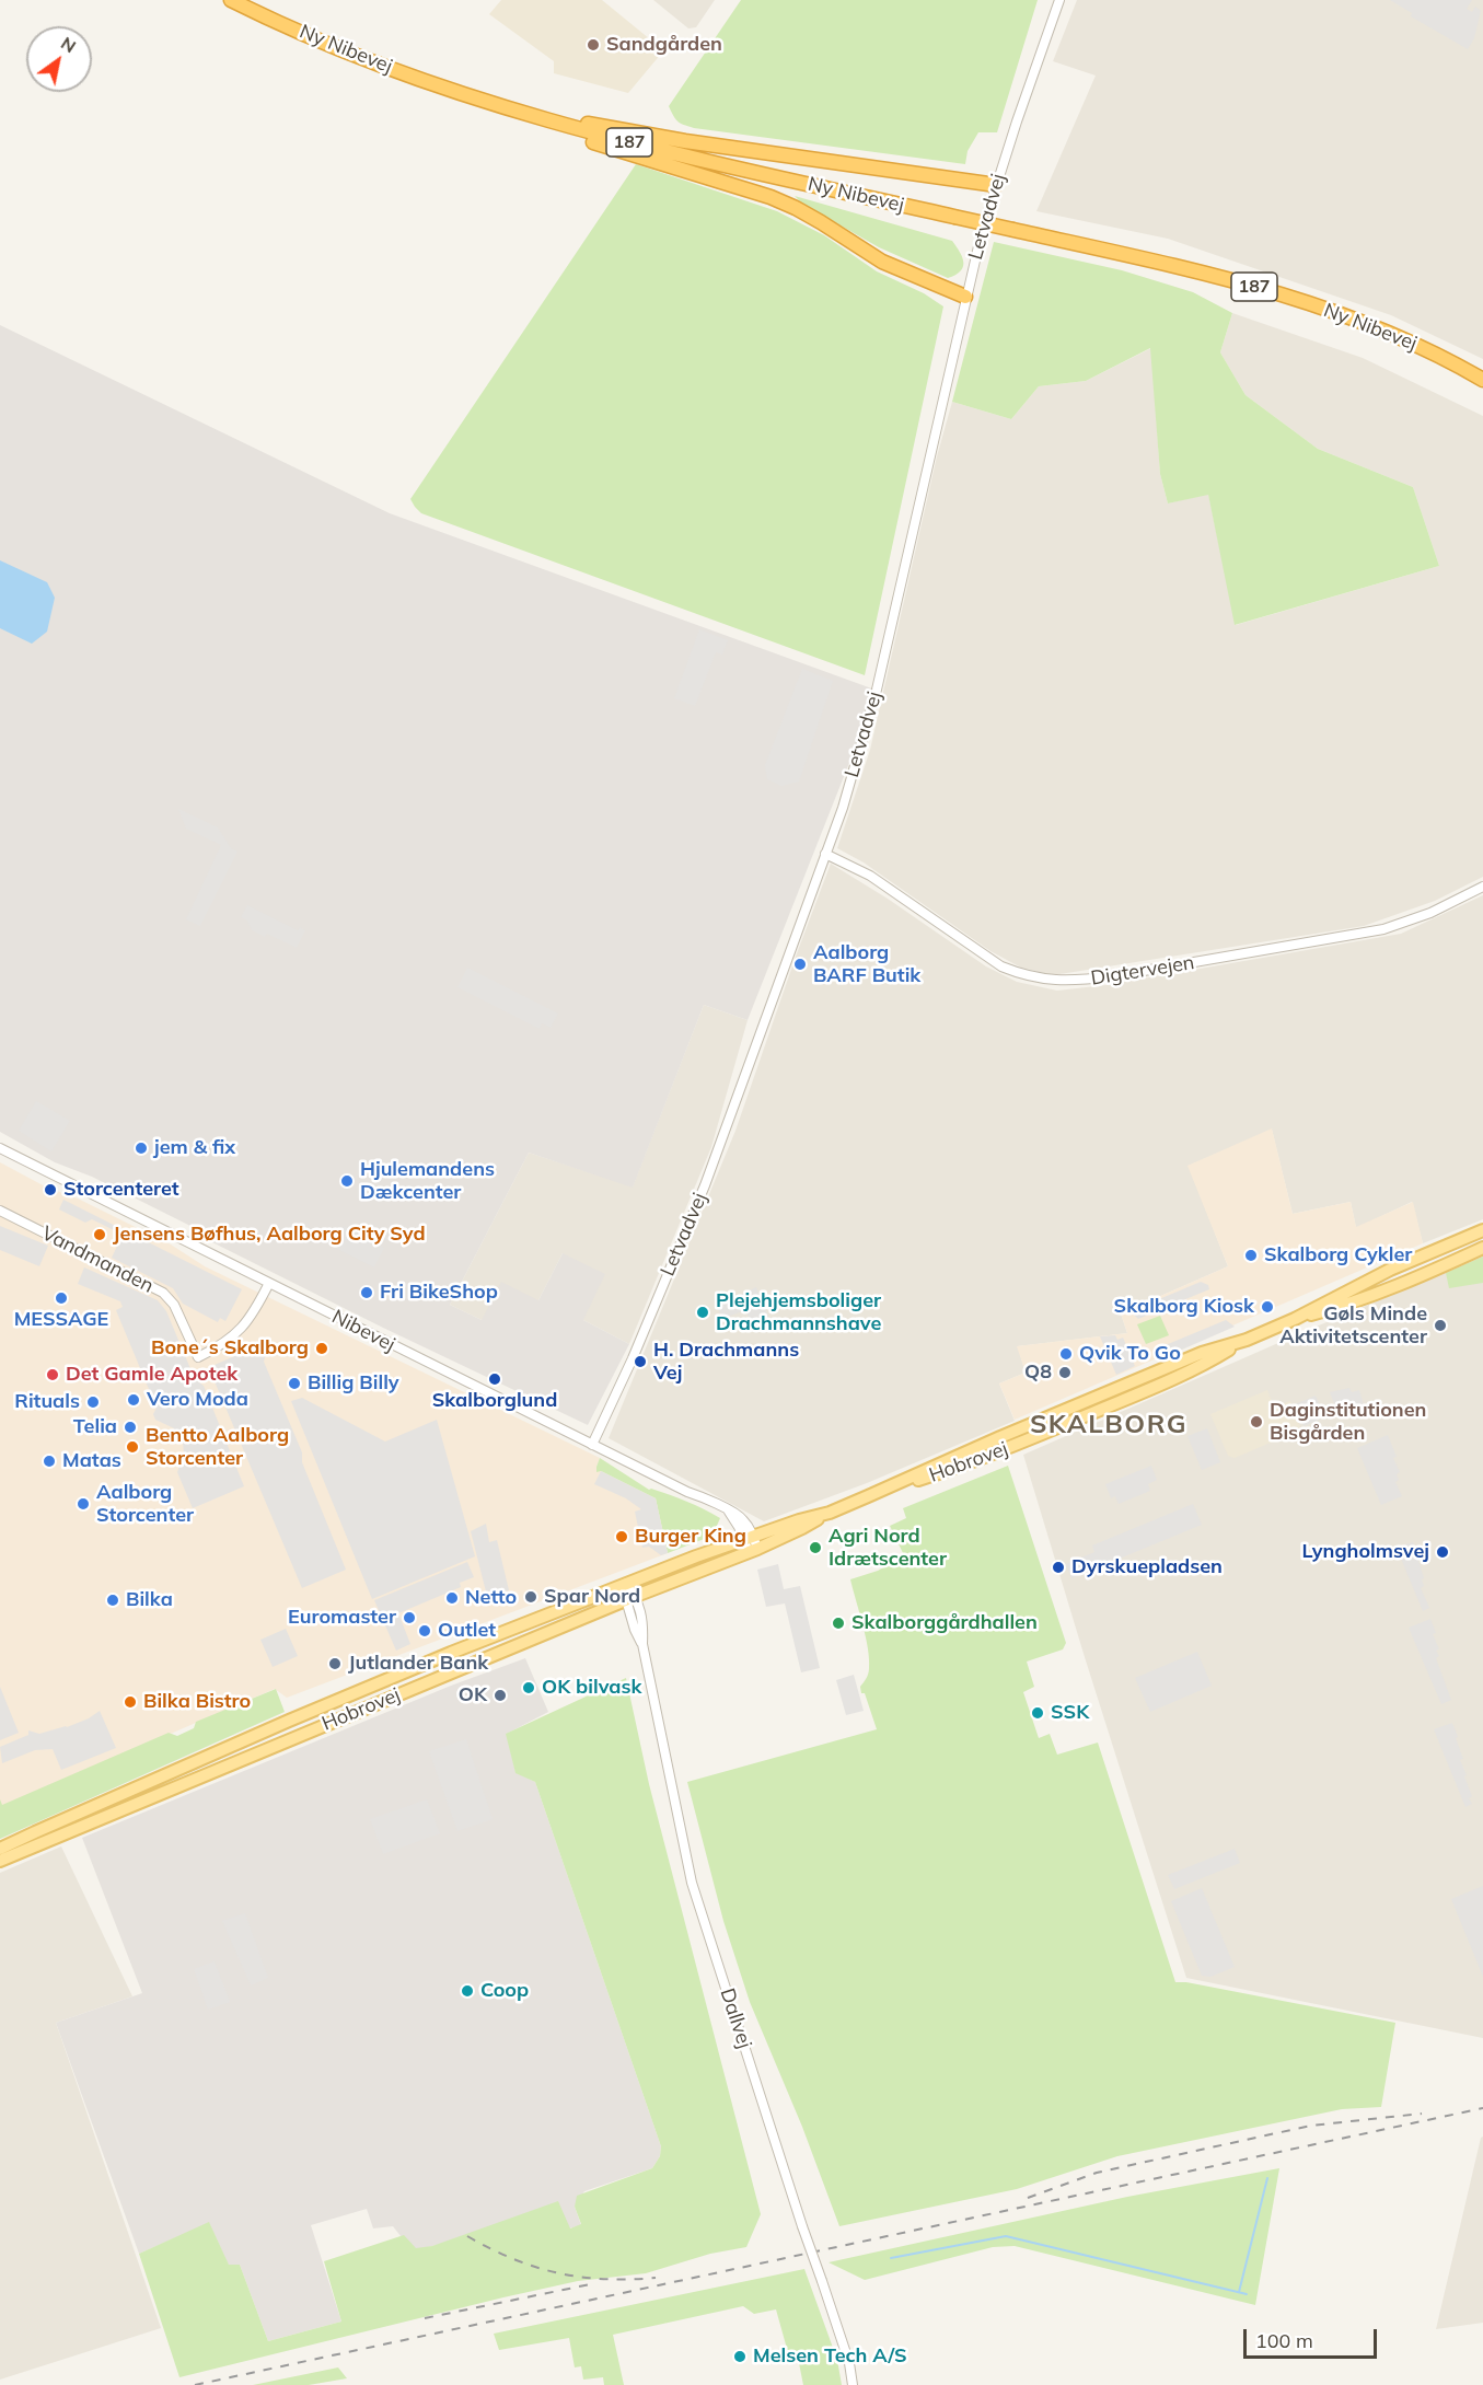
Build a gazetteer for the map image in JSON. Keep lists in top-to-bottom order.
{
  "streets": {
    "highway": ["Ny Nibevej", "187"],
    "main road": ["Hobrovej"],
    "street": [
      "Letvadvej",
      "Digtervejen",
      "Vandmanden",
      "Nibevej",
      "Dallvej"
    ]
  },
  "crossings": [
    ["Letvadvej", "Digtervejen"],
    ["Letvadvej", "Nibevej"],
    ["Vandmanden", "Nibevej"],
    ["Nibevej", "Hobrovej"],
    ["Hobrovej", "Dallvej"]
  ],
  "districts": ["SKALBORG"],
  "places": [
    "Sandgården",
    "Aalborg BARF Butik",
    "jem & fix",
    "Hjulemandens Dækcenter",
    "Storcenteret",
    "Jensens Bøfhus, Aalborg City Syd",
    "Skalborg Cykler",
    "Fri BikeShop",
    "MESSAGE",
    "Skalborg Kiosk",
    "Plejehjemsboliger Drachmannshave",
    "Gøls Minde Aktivitetscenter",
    "Bone´s Skalborg",
    "Qvik To Go",
    "H. Drachmanns Vej",
    "Q8",
    "Det Gamle Apotek",
    "Skalborglund",
    "Billig Billy",
    "Vero Moda",
    "Rituals",
    "Daginstitutionen Bisgården",
    "Telia",
    "Bentto Aalborg Storcenter",
    "Matas",
    "Aalborg Storcenter",
    "Burger King",
    "Agri Nord Idrætscenter",
    "Lyngholmsvej",
    "Dyrskuepladsen",
    "Spar Nord",
    "Netto",
    "Bilka",
    "Euromaster",
    "Skalborggårdhallen",
    "Outlet",
    "Jutlander Bank",
    "OK bilvask",
    "OK",
    "Bilka Bistro",
    "SSK",
    "Coop",
    "Melsen Tech A/S"
  ],
  "scale_bar": "100 m",
  "north": "top right"
}
